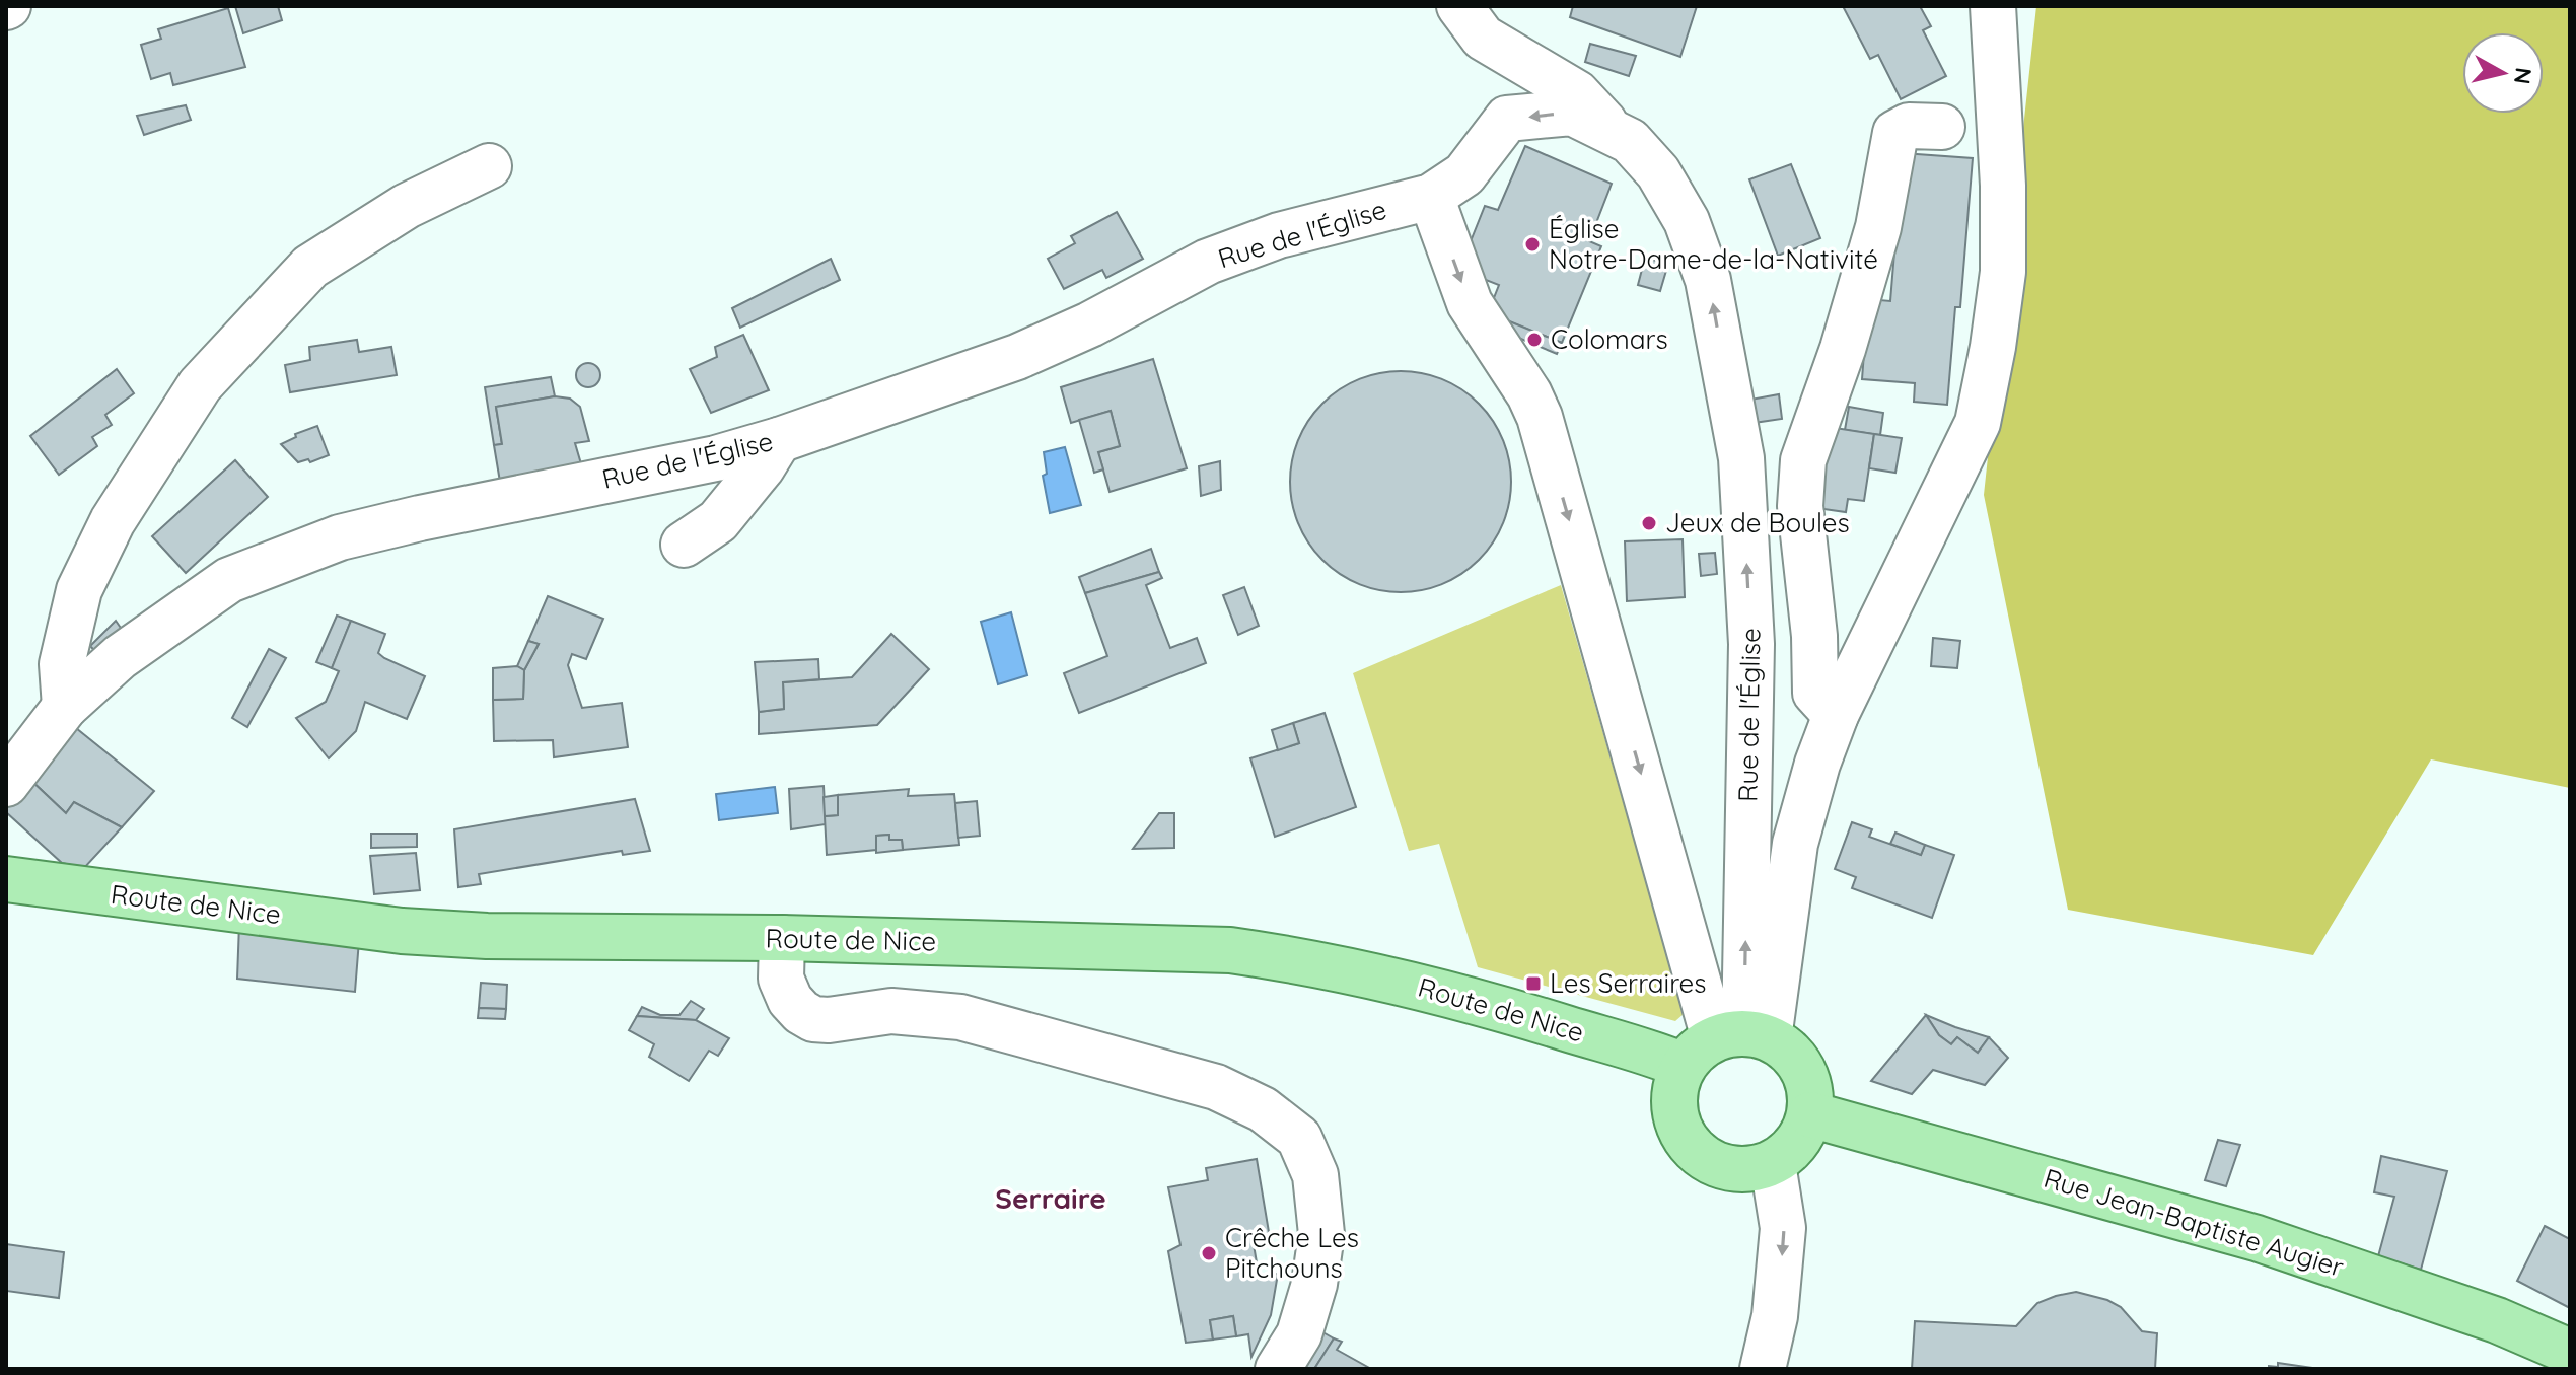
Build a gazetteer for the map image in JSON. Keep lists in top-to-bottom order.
{
  "streets": {
    "main road": ["Route de Nice", "Rue Jean-Baptiste Augier"],
    "street": ["Rue de l'Église"]
  },
  "crossings": [
    ["Rue de l'Église", "Route de Nice"],
    ["Rue de l'Église", "Rue Jean-Baptiste Augier"],
    ["Route de Nice", "Rue Jean-Baptiste Augier"]
  ],
  "districts": ["Serraire"],
  "places": {
    "other": [
      "Église Notre-Dame-de-la-Nativité",
      "Colomars",
      "Jeux de Boules",
      "Crêche Les Pitchouns"
    ],
    "transit": ["Les Serraires"]
  },
  "north": "right"
}
